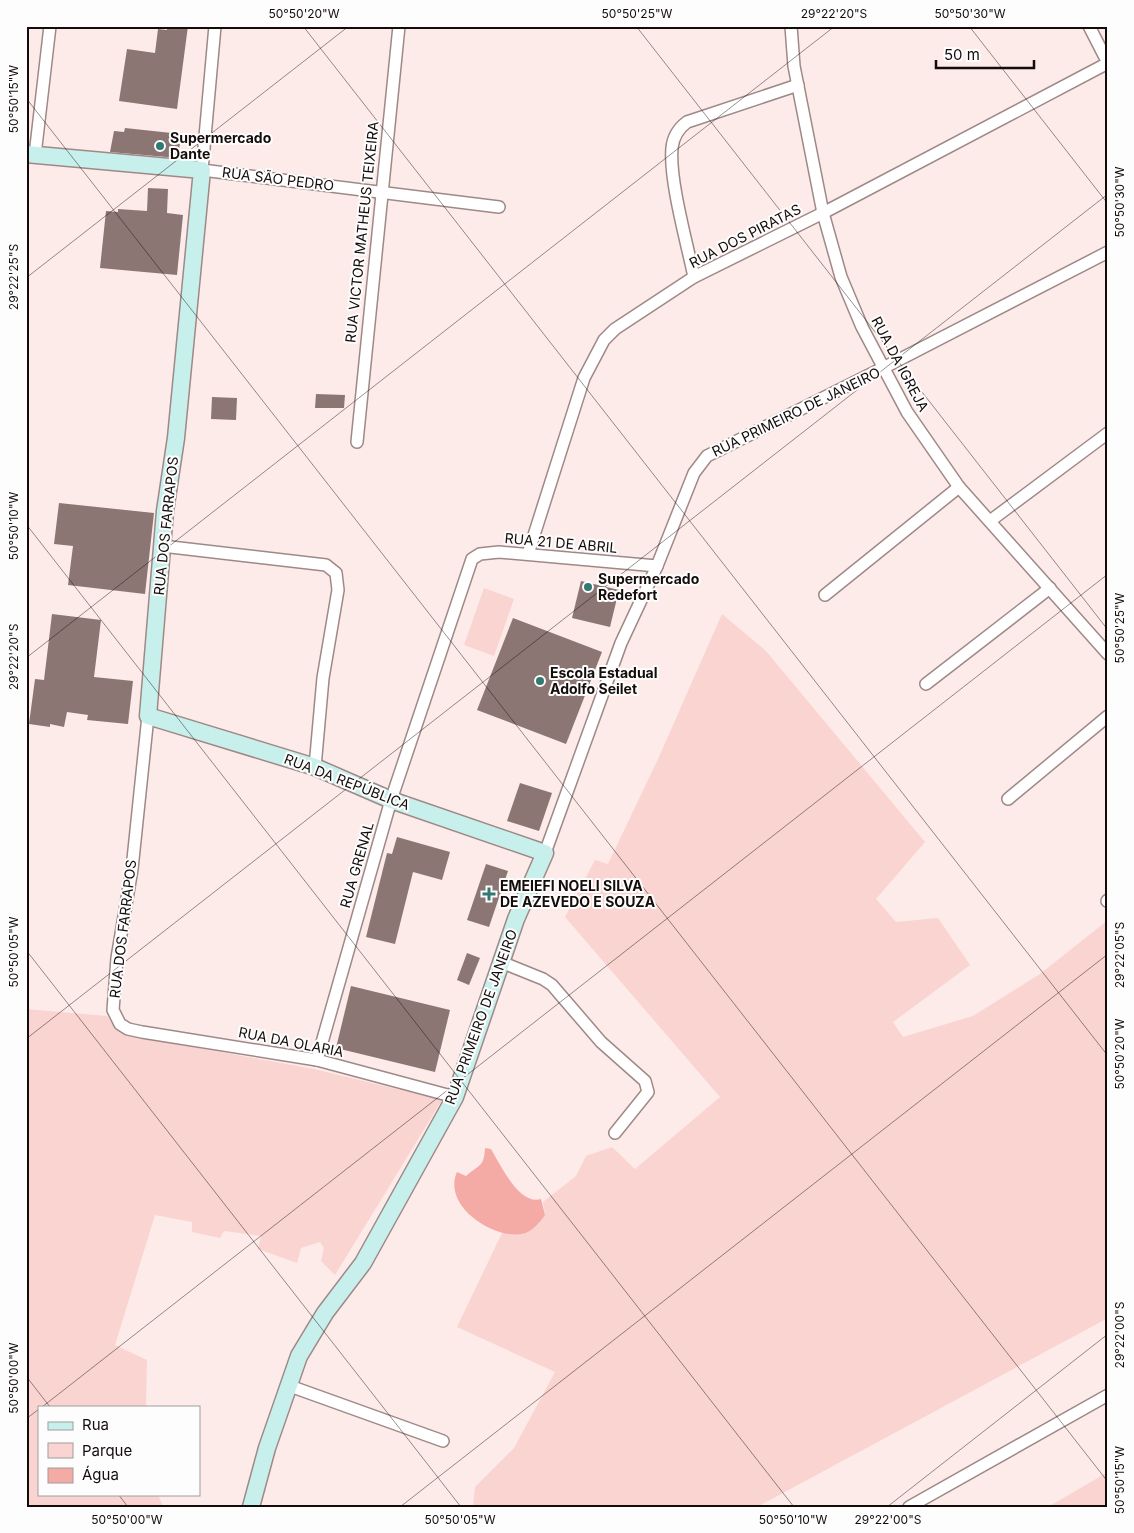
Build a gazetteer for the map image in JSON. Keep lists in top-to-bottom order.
{
  "streets": {
    "street": [
      "RUA SÃO PEDRO",
      "RUA VICTOR MATHEUS TEIXEIRA",
      "RUA DOS PIRATAS",
      "RUA DA IGREJA",
      "RUA PRIMEIRO DE JANEIRO",
      "RUA DOS FARRAPOS",
      "RUA 21 DE ABRIL",
      "RUA DA REPÚBLICA",
      "RUA GRENAL",
      "RUA DA OLARIA"
    ]
  },
  "crossings": [
    ["RUA SÃO PEDRO", "RUA VICTOR MATHEUS TEIXEIRA"],
    ["RUA SÃO PEDRO", "RUA DOS FARRAPOS"],
    ["RUA DOS PIRATAS", "RUA DA IGREJA"],
    ["RUA DOS PIRATAS", "RUA 21 DE ABRIL"],
    ["RUA DA IGREJA", "RUA PRIMEIRO DE JANEIRO"],
    ["RUA PRIMEIRO DE JANEIRO", "RUA 21 DE ABRIL"],
    ["RUA PRIMEIRO DE JANEIRO", "RUA DA REPÚBLICA"],
    ["RUA PRIMEIRO DE JANEIRO", "RUA DA OLARIA"],
    ["RUA DOS FARRAPOS", "RUA DA REPÚBLICA"],
    ["RUA DOS FARRAPOS", "RUA DA OLARIA"],
    ["RUA 21 DE ABRIL", "RUA GRENAL"],
    ["RUA DA REPÚBLICA", "RUA GRENAL"],
    ["RUA GRENAL", "RUA DA OLARIA"]
  ],
  "places": {
    "other": ["Supermercado Dante", "Supermercado Redefort", "Escola Estadual Adolfo Seilet"],
    "health": ["EMEIEFI NOELI SILVA DE AZEVEDO E SOUZA"]
  },
  "legend": ["Rua", "Parque", "Água"],
  "scale_bar": "50 m",
  "coordinates": [
    "50°50'20\"W",
    "50°50'25\"W",
    "29°22'20\"S",
    "50°50'30\"W",
    "50°50'15\"W",
    "29°22'25\"S",
    "50°50'10\"W",
    "50°50'05\"W",
    "29°22'05\"S",
    "29°22'00\"S",
    "50°50'00\"W"
  ]
}
